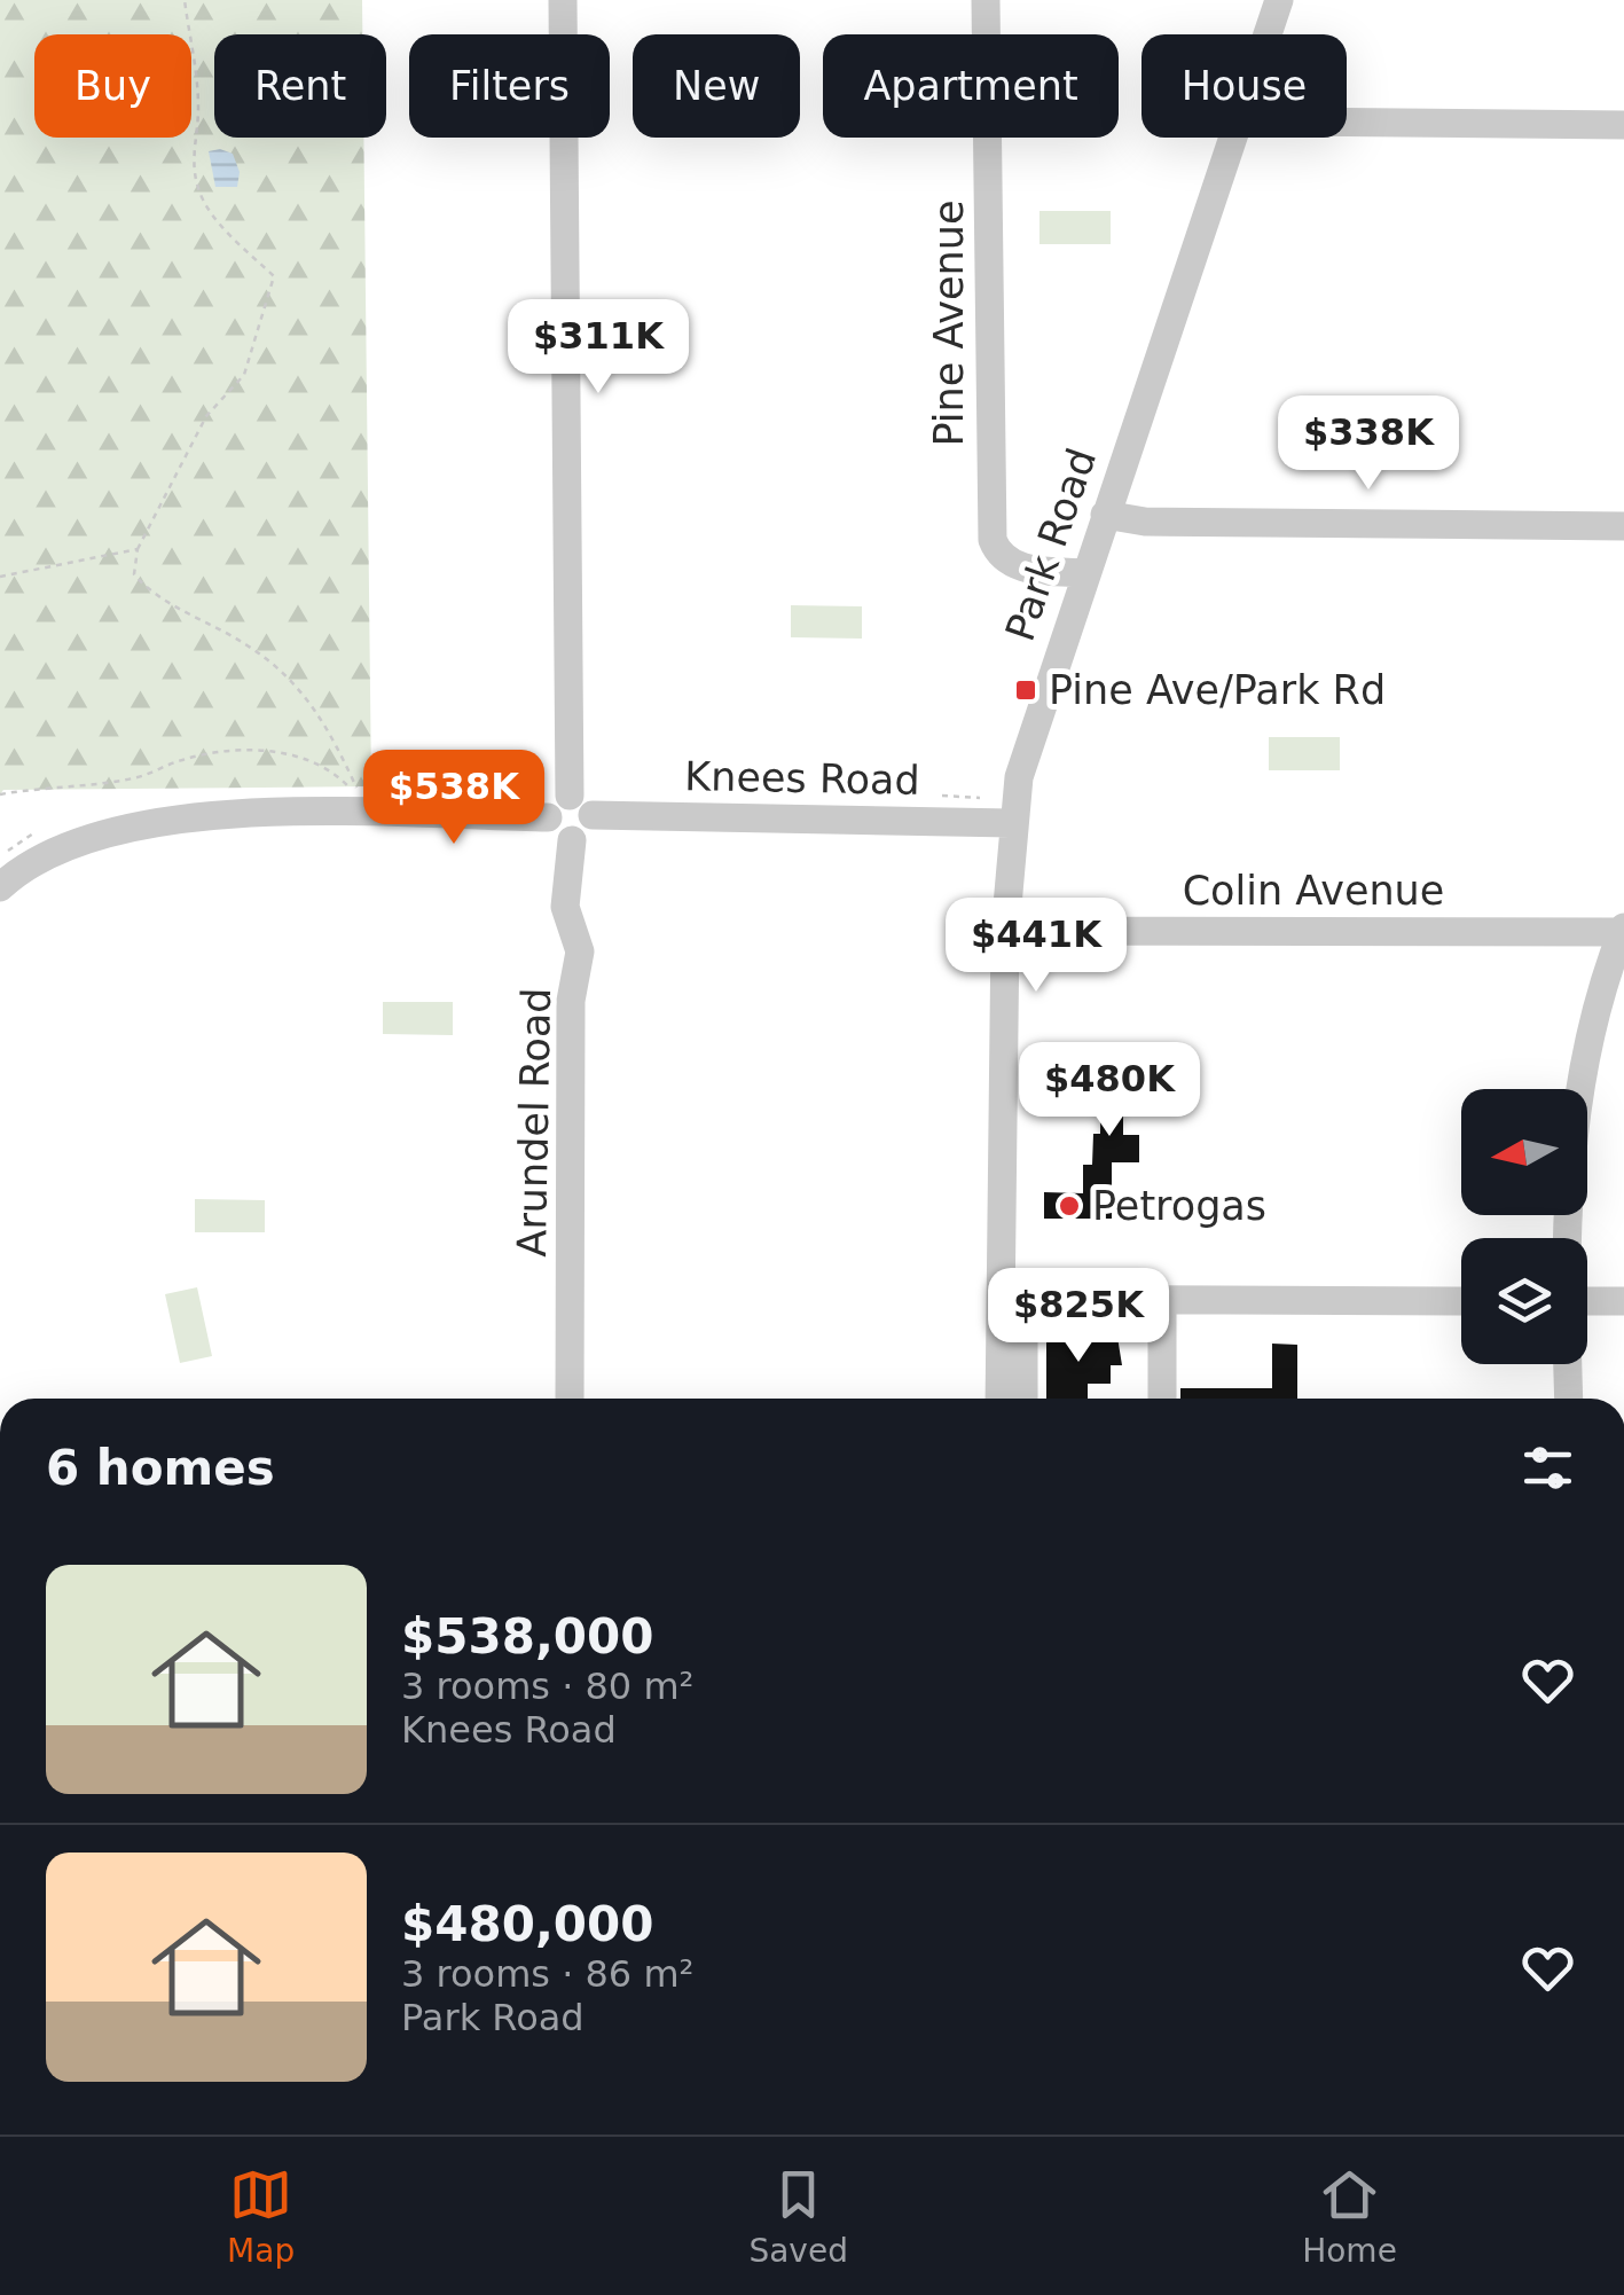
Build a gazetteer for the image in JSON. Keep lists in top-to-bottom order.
{
  "streets": {
    "street": [
      "Pine Avenue",
      "Park Road",
      "Knees Road",
      "Colin Avenue",
      "Arundel Road"
    ]
  },
  "crossings": [
    ["Pine Avenue", "Park Road"],
    ["Park Road", "Knees Road"],
    ["Park Road", "Colin Avenue"],
    ["Knees Road", "Arundel Road"]
  ],
  "places": {
    "transit": ["Pine Ave/Park Rd"],
    "other": ["Petrogas"]
  },
  "north": "left",
  "page": {
    "chip": [
      "Buy",
      "Rent",
      "Filters",
      "New",
      "Apartment",
      "House"
    ],
    "price": [
      "$311K",
      "$338K",
      "$538K",
      "$441K",
      "$480K",
      "$825K"
    ],
    "heading": "6 homes",
    "list": [
      {
        "name": "$538,000",
        "note": "3 rooms · 80 m² · Knees Road"
      },
      {
        "name": "$480,000",
        "note": "3 rooms · 86 m² · Park Road"
      }
    ],
    "tabs": ["Map", "Saved", "Home"]
  }
}
